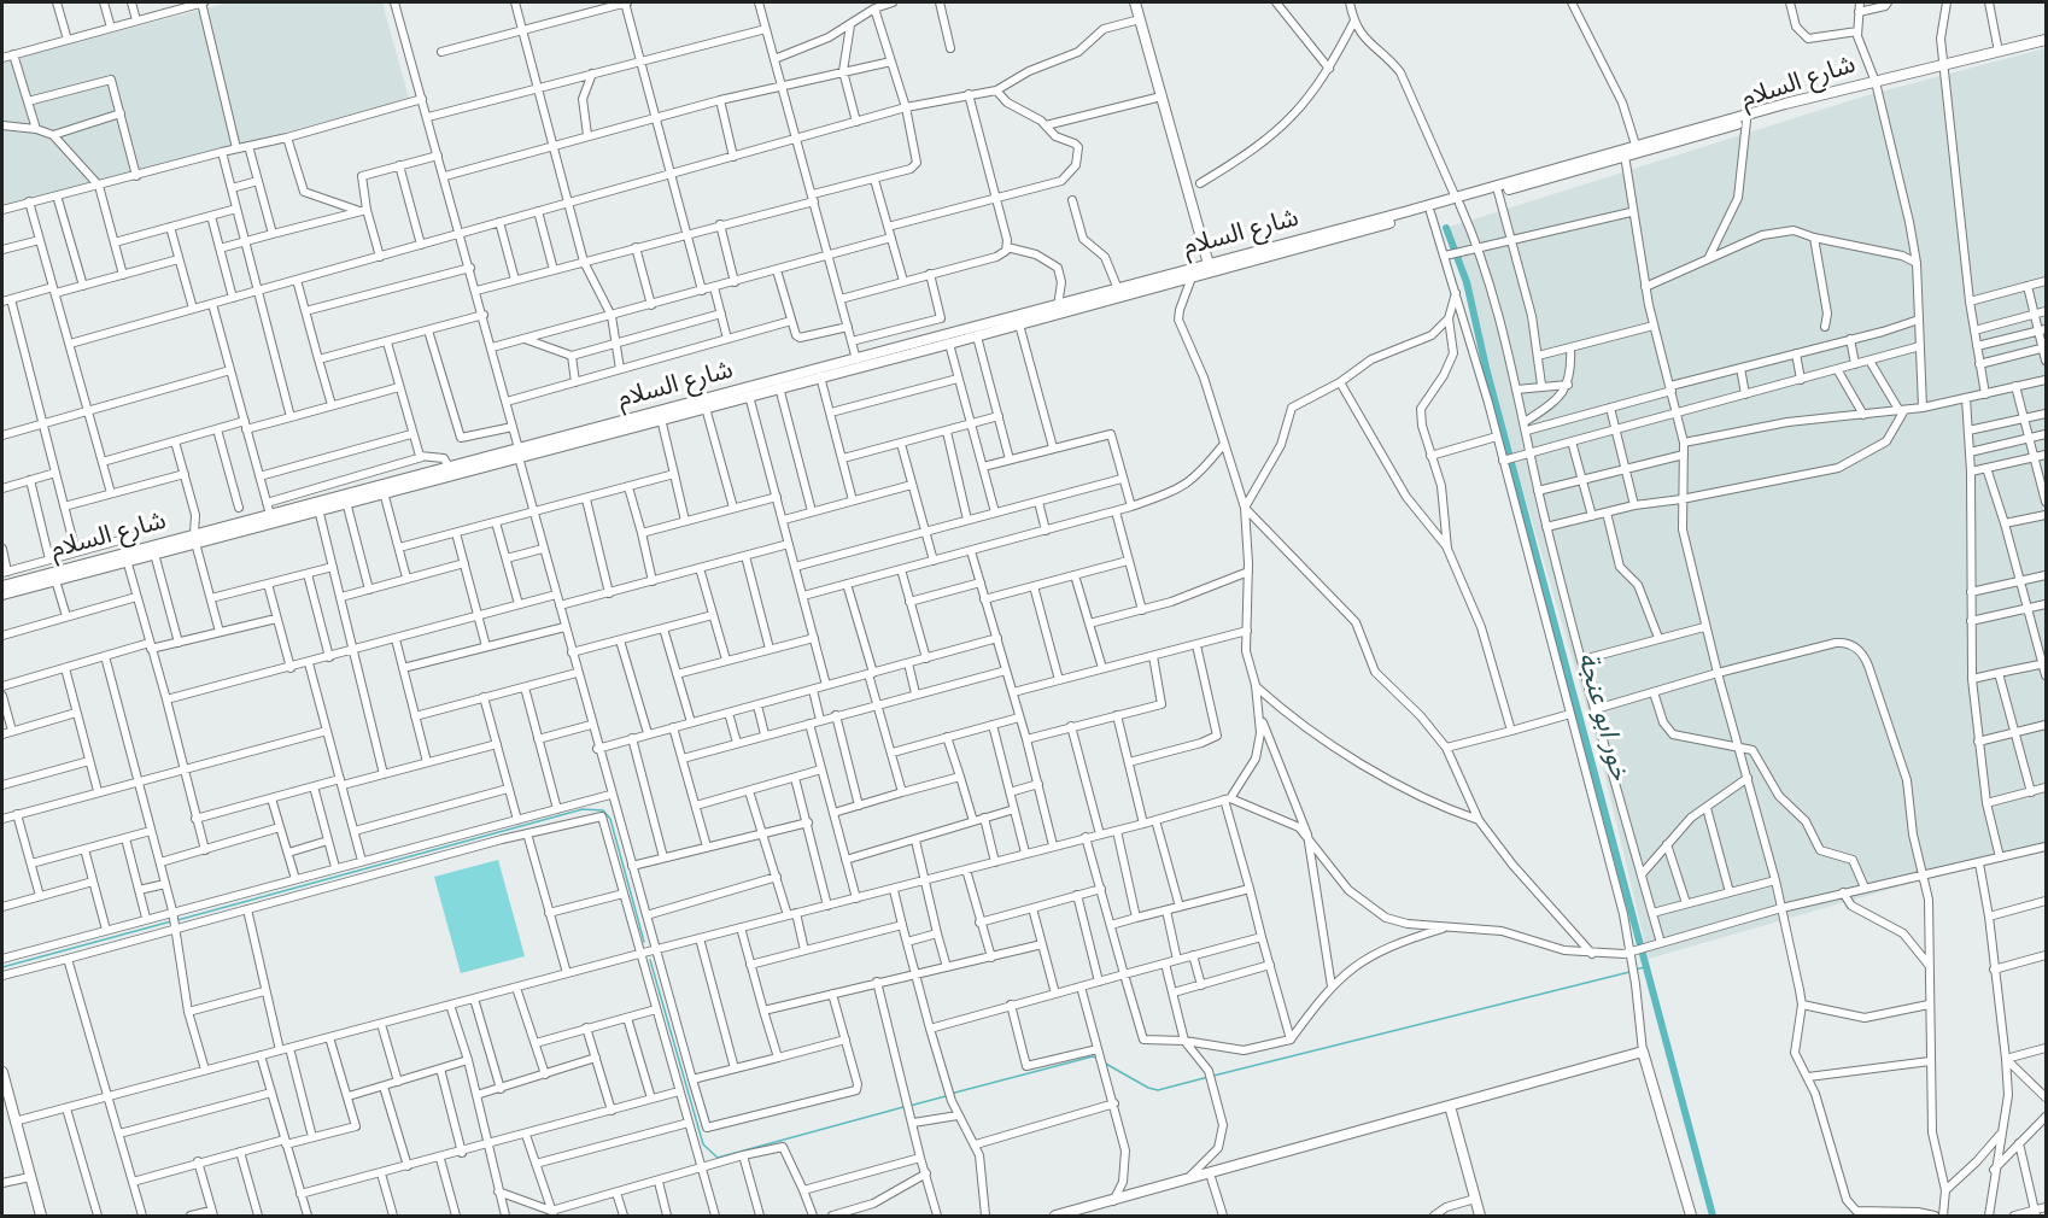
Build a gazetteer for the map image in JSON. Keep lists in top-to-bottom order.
{
  "streets": {
    "main road": ["شارع السلام"]
  },
  "water": ["خور ابو عنجة"]
}
